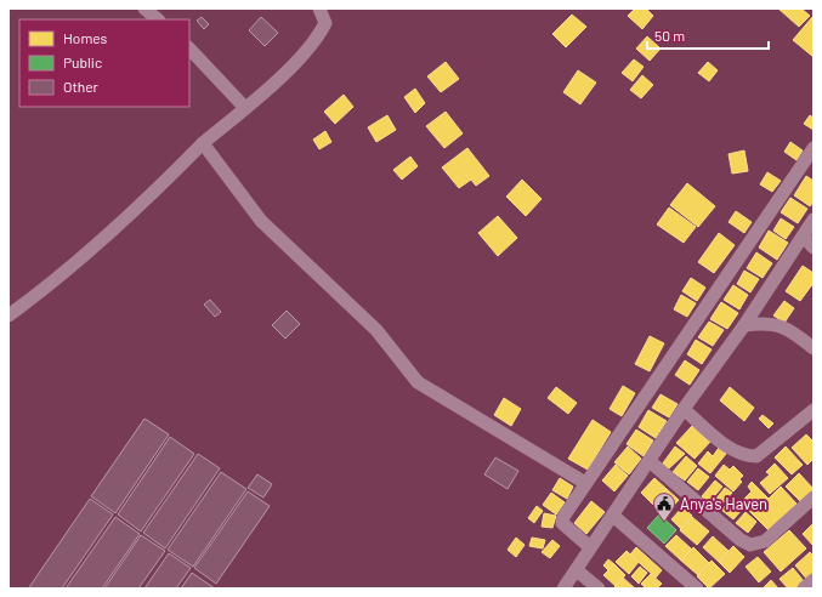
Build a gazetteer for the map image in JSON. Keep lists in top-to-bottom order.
{
  "places": {
    "public building": ["Anya's Haven"]
  },
  "legend": ["Homes", "Public", "Other"],
  "scale_bar": "50 m"
}
